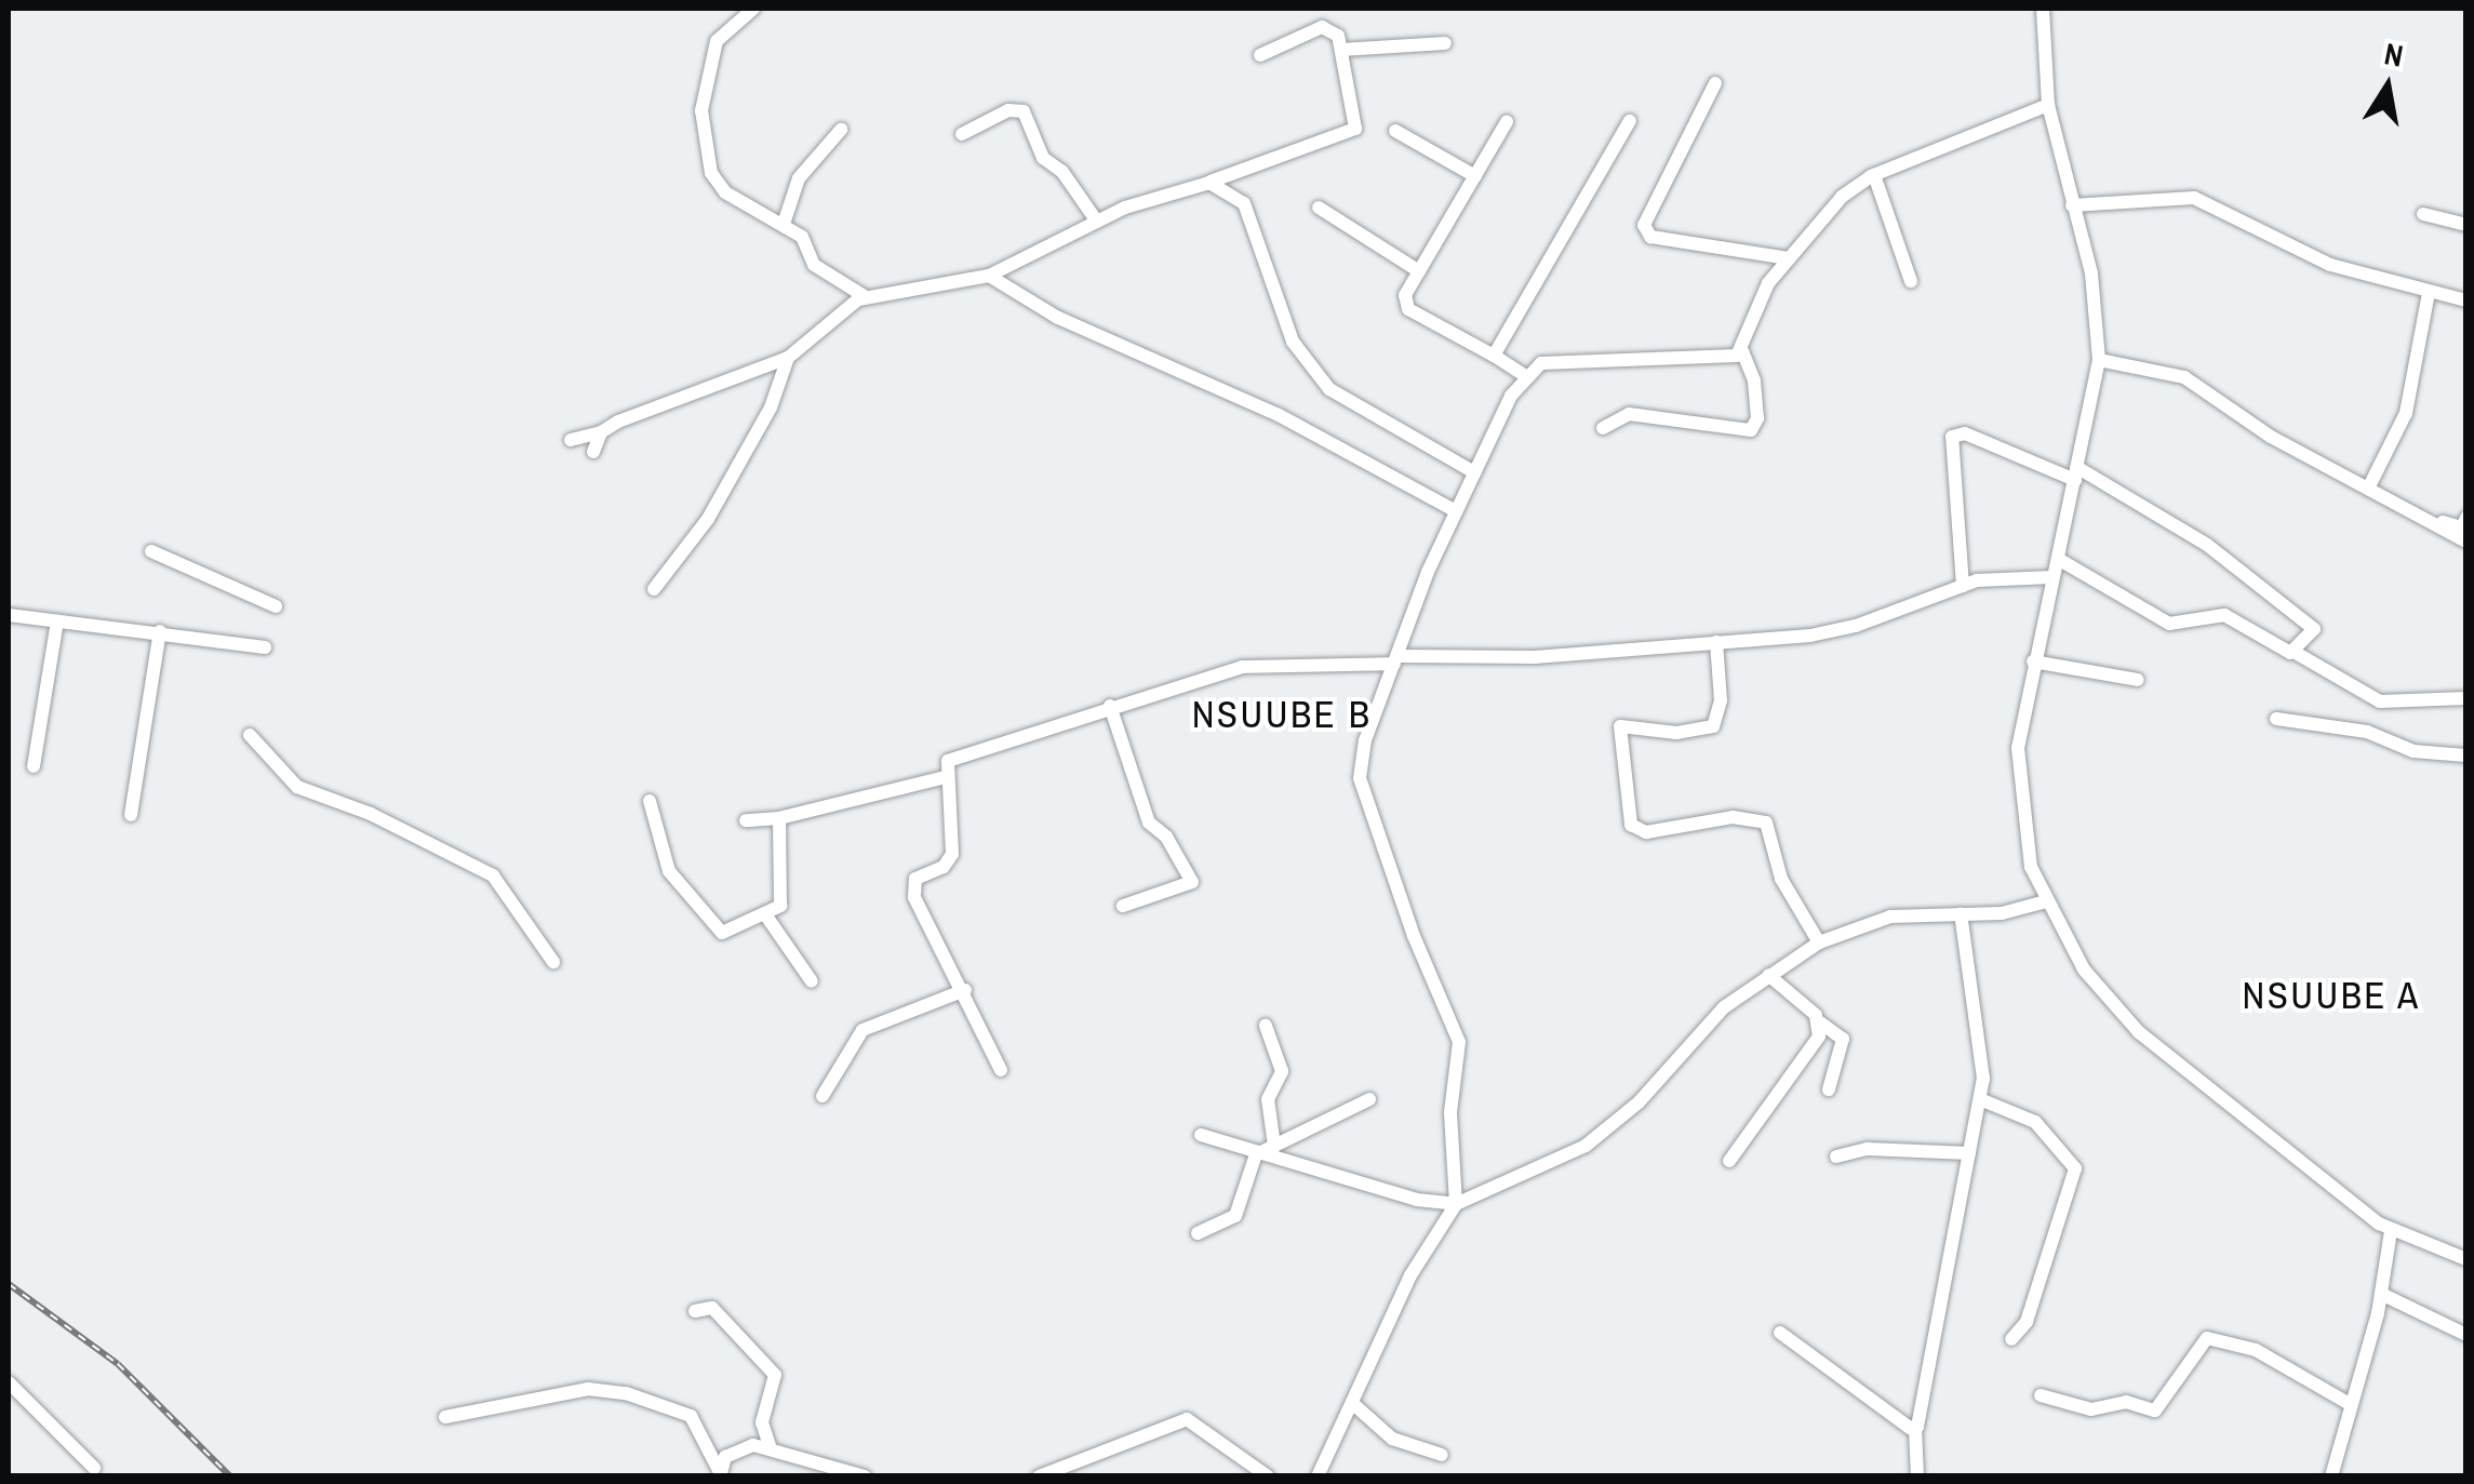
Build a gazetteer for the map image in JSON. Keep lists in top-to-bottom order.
{
  "districts": ["NSUUBE B", "NSUUBE A"],
  "north": "top"
}
